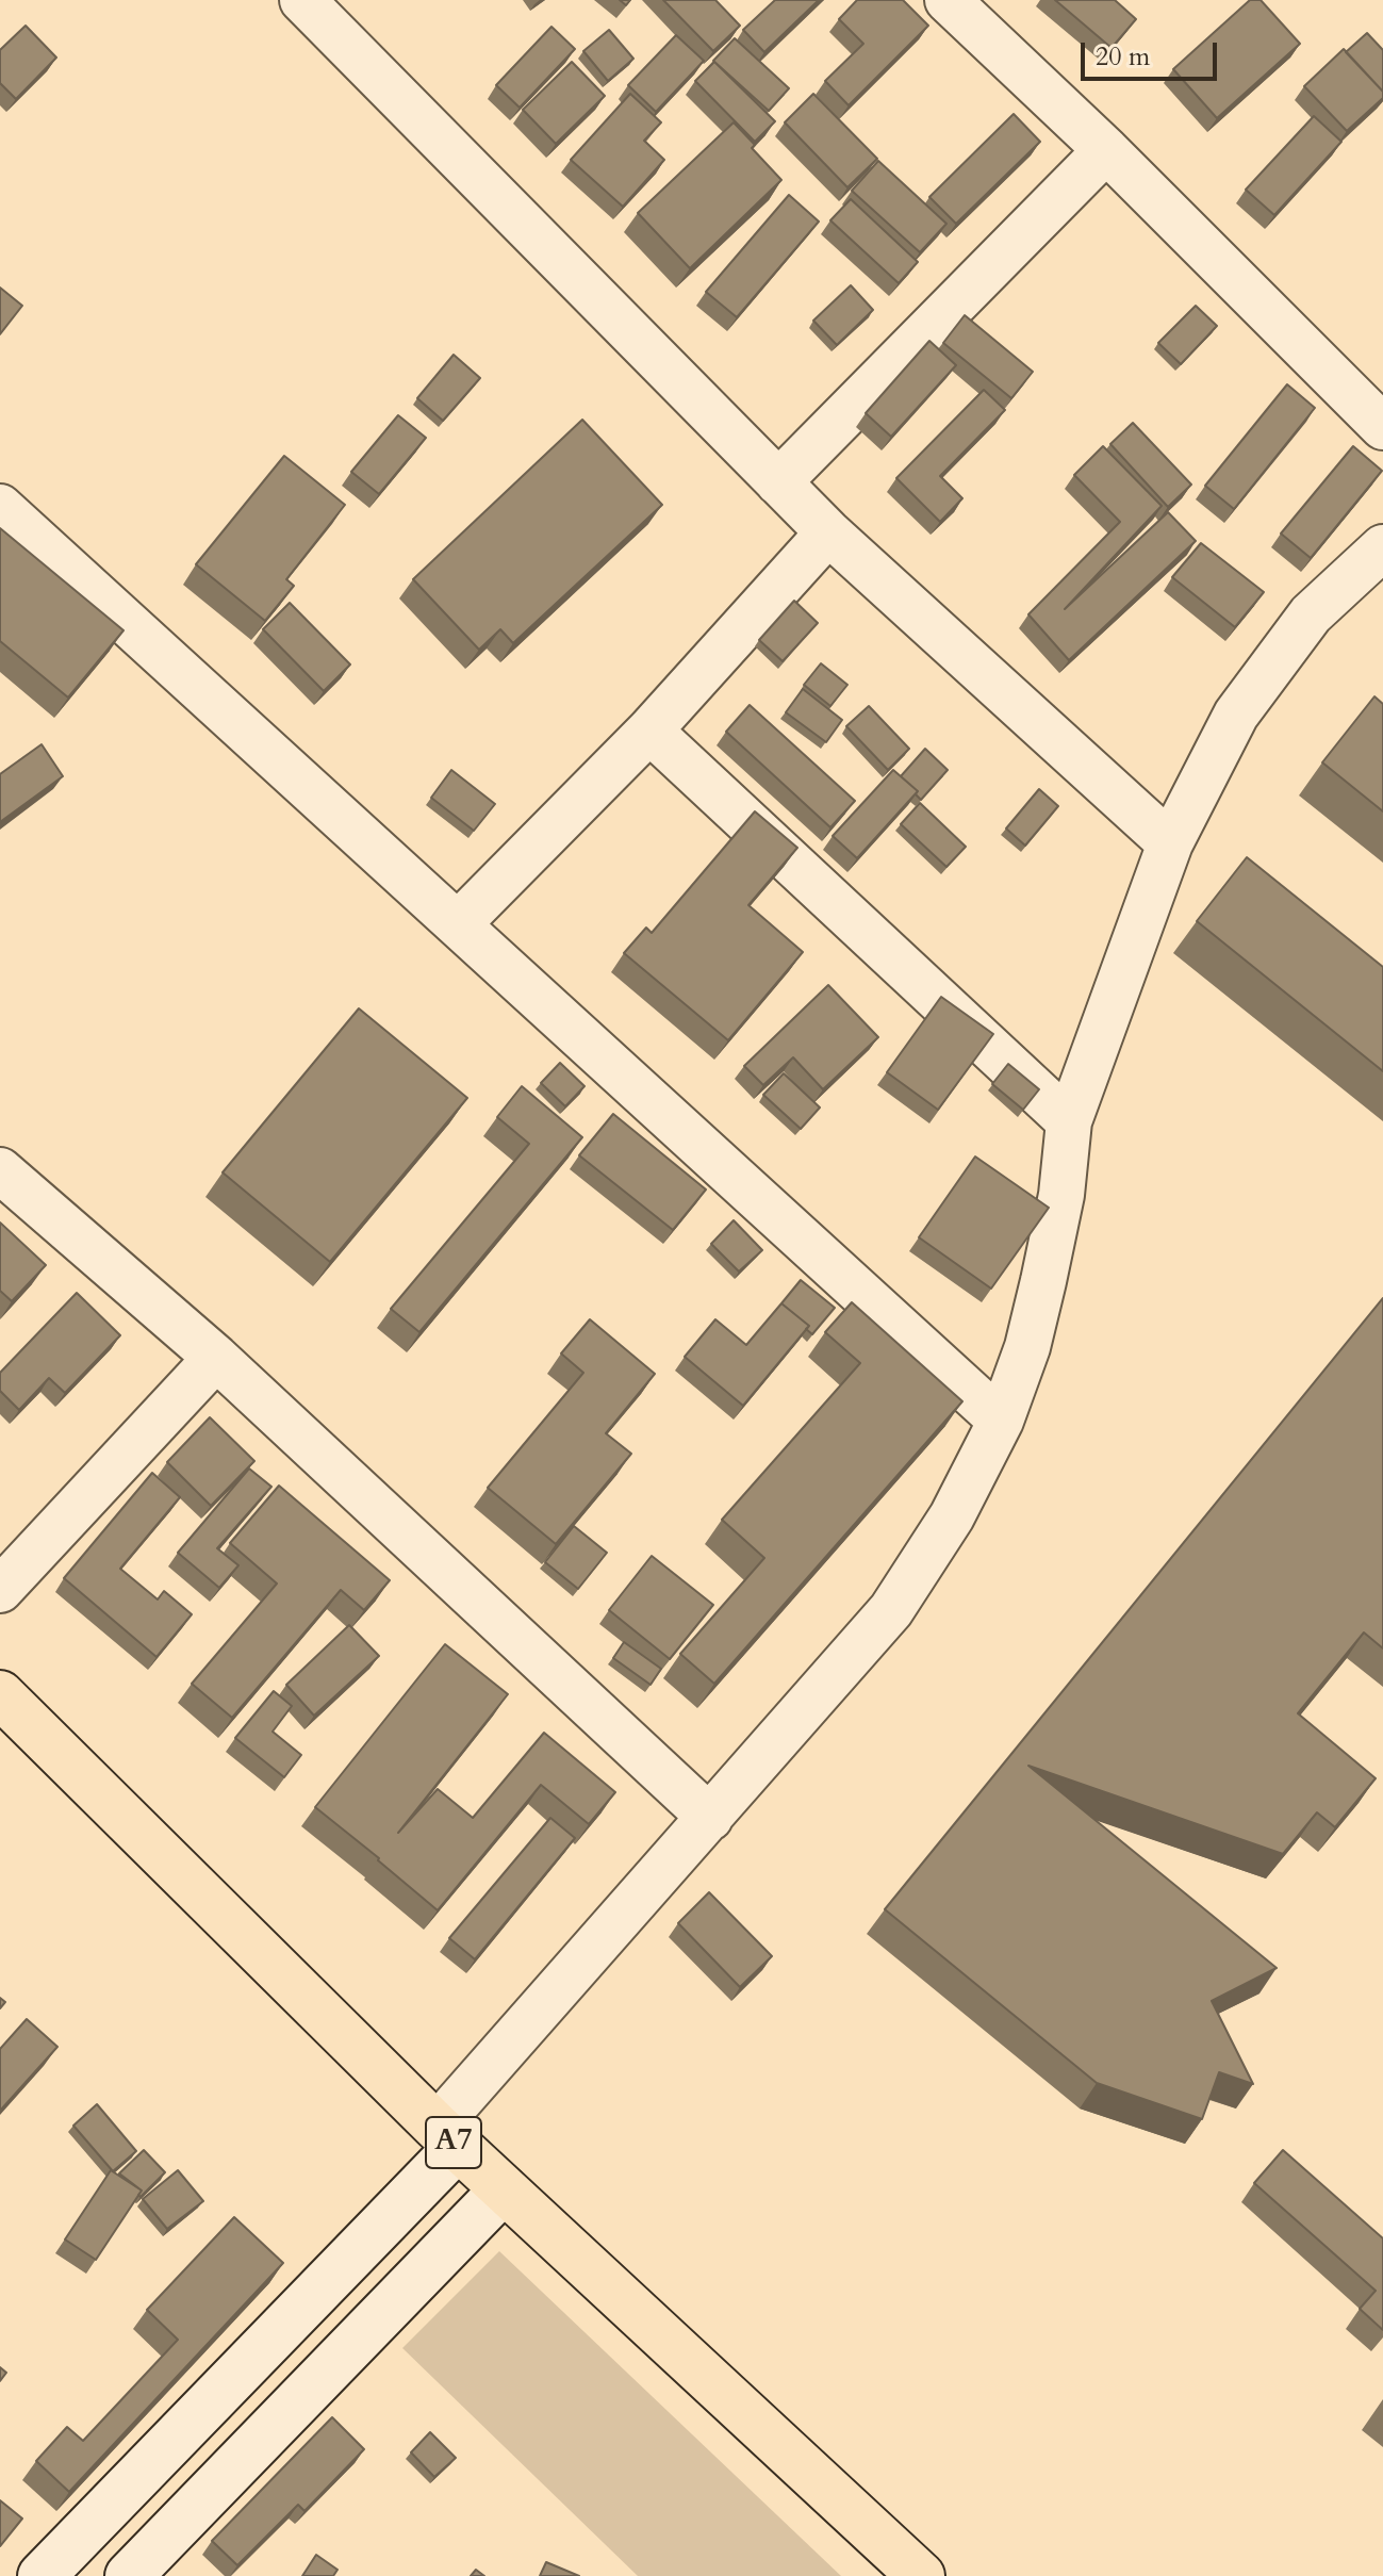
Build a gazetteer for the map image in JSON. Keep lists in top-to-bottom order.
{
  "streets": {
    "highway": ["A7"]
  },
  "scale_bar": "20 m"
}
